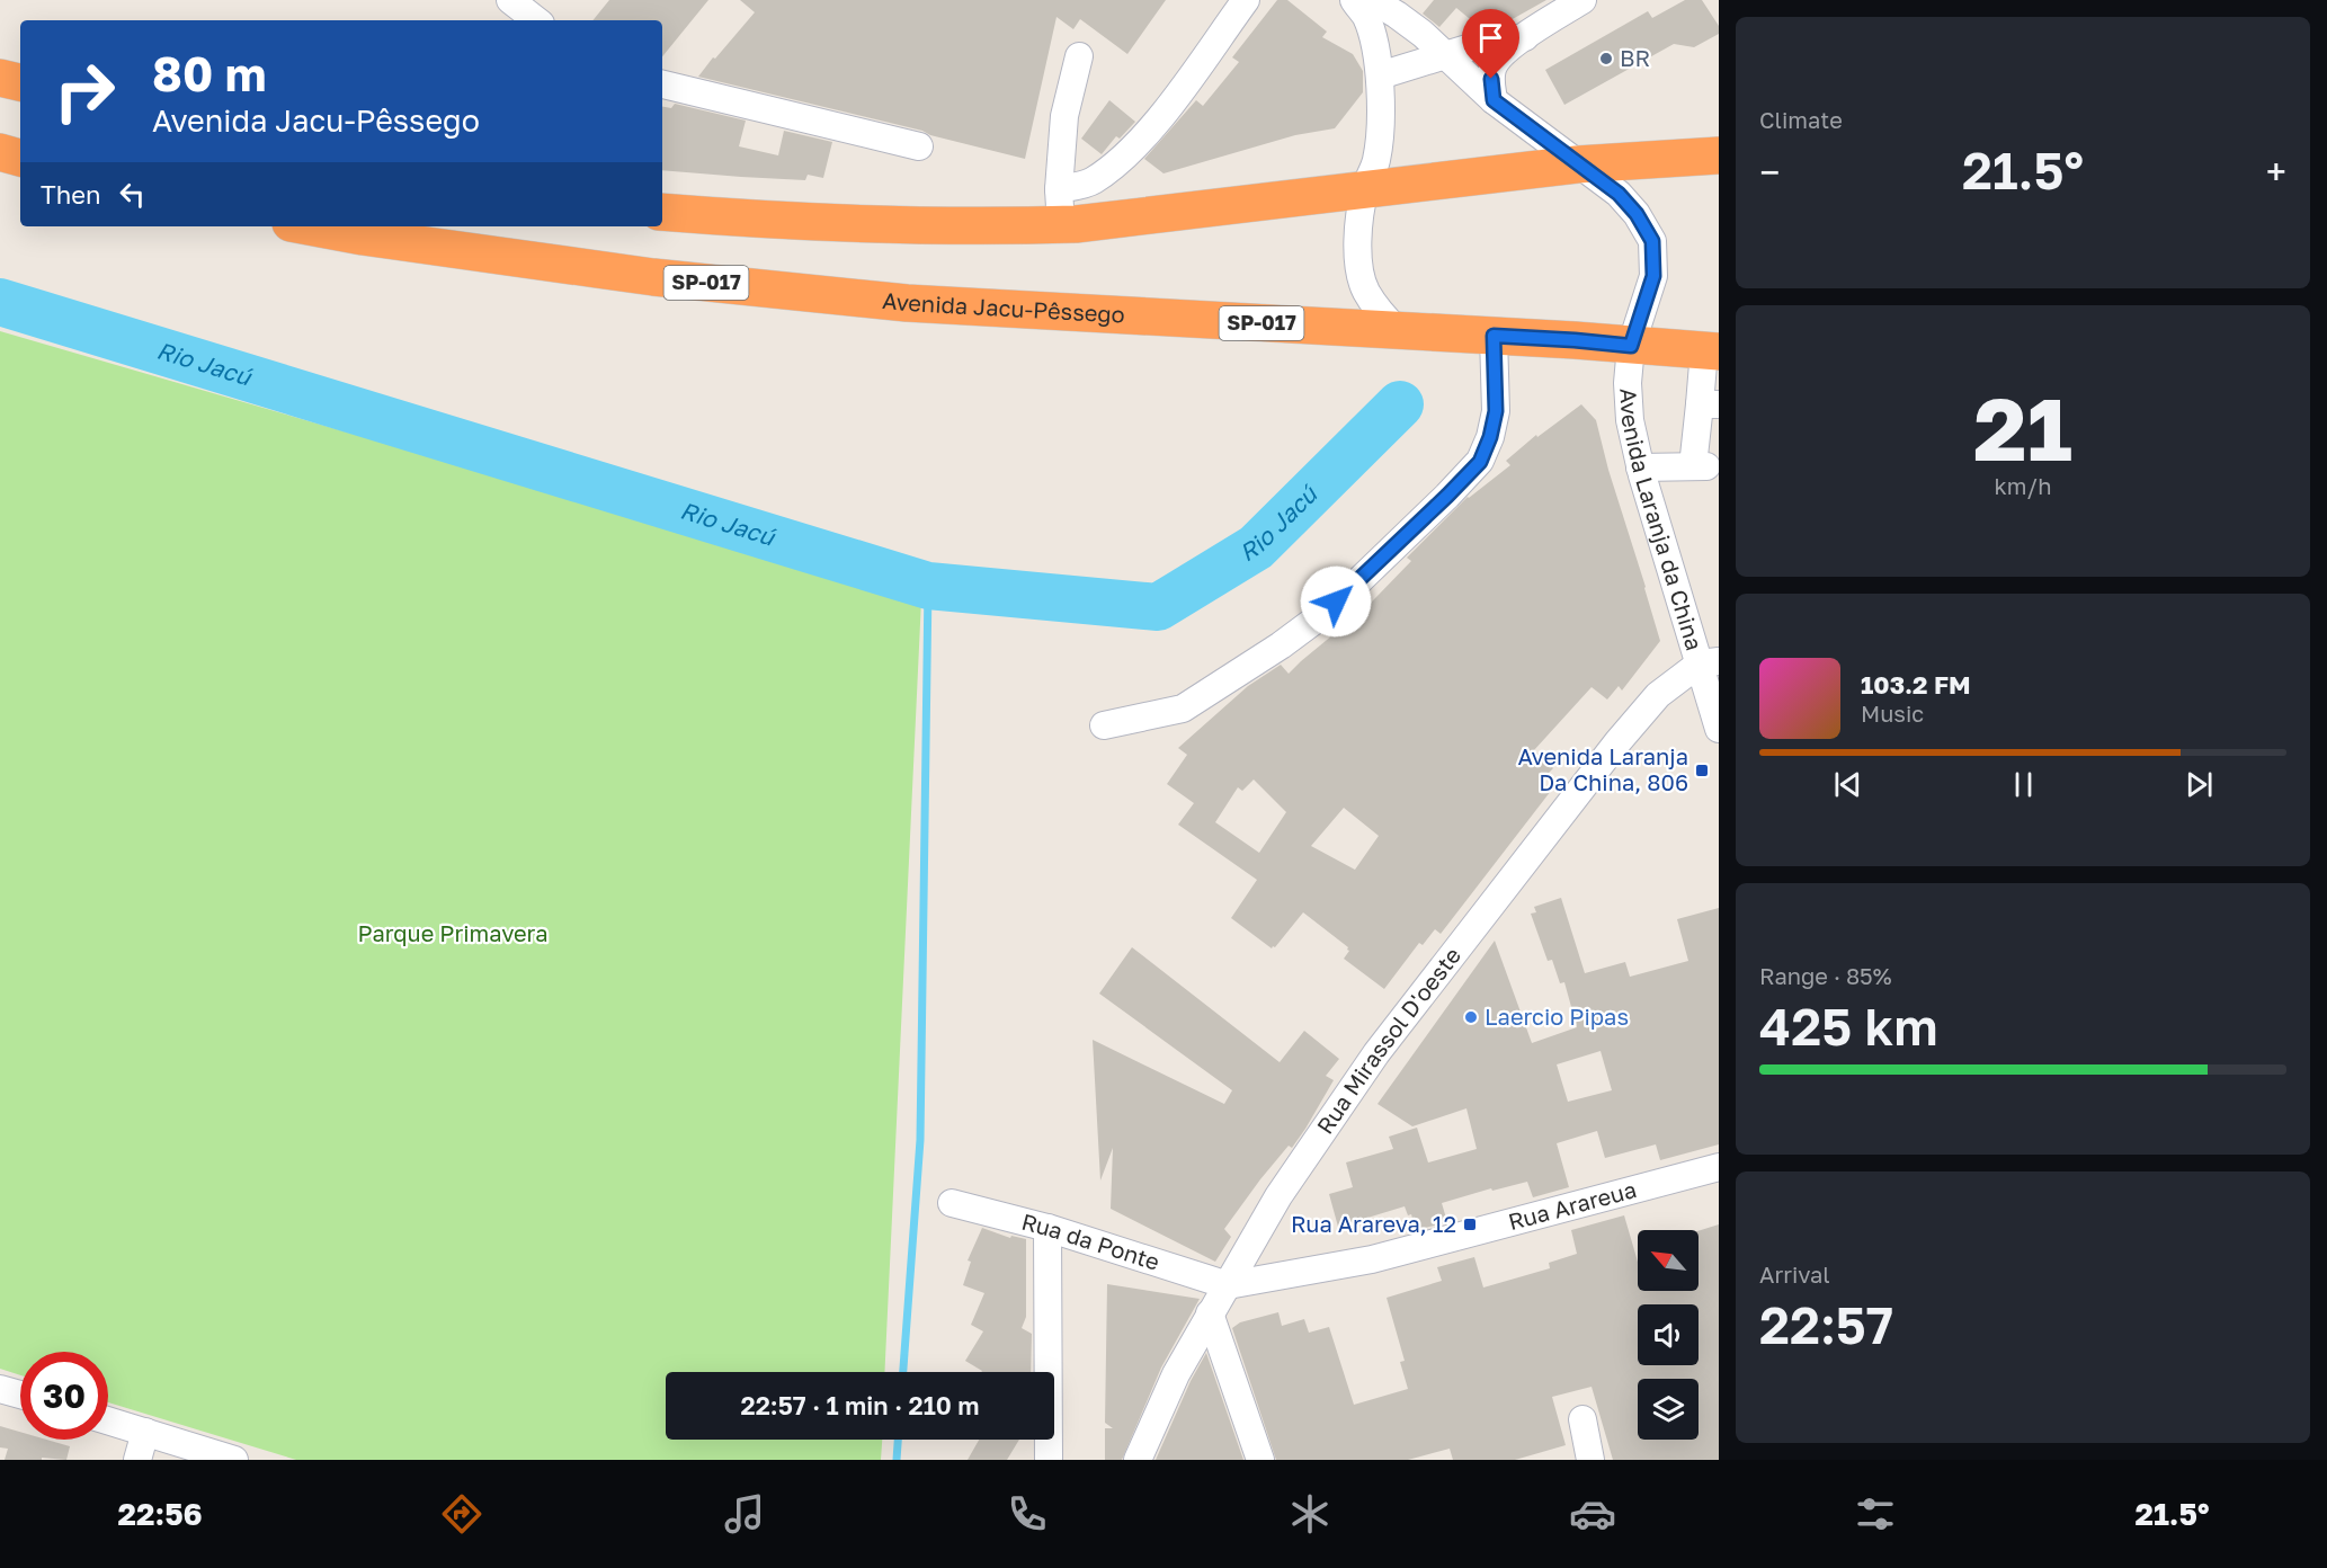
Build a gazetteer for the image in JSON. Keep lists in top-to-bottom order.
{
  "streets": {
    "highway": ["SP-017", "Avenida Jacu-Pêssego"],
    "street": [
      "Avenida Laranja da China",
      "Rua Mirassol D'oeste",
      "Rua Arareua",
      "Rua da Ponte"
    ]
  },
  "crossings": [
    ["Avenida Jacu-Pêssego", "Avenida Laranja da China"],
    ["Avenida Laranja da China", "Rua Mirassol D'oeste"],
    ["Rua Mirassol D'oeste", "Rua Arareua"],
    ["Rua Mirassol D'oeste", "Rua da Ponte"],
    ["Rua Arareua", "Rua da Ponte"]
  ],
  "water": ["Rio Jacú"],
  "parks": ["Parque Primavera"],
  "places": {
    "other": ["BR", "Laercio Pipas"],
    "transit": ["Avenida Laranja Da China, 806", "Rua Arareva, 12"]
  },
  "north": "top left",
  "page": {
    "tile": [
      "Climate",
      ["21", "km/h"],
      ["Range · 85%", "425 km"],
      ["Arrival", "22:57"]
    ],
    "turn": ["80 m", "Avenida Jacu-Pêssego"],
    "heat": ["−", "21.5°", "+"],
    "then": "Then",
    "song": ["103.2 FM", "Music"],
    "limit": "30",
    "trip": "22:57 · 1 min · 210 m",
    "tabs": ["22:56", "21.5°"]
  }
}
